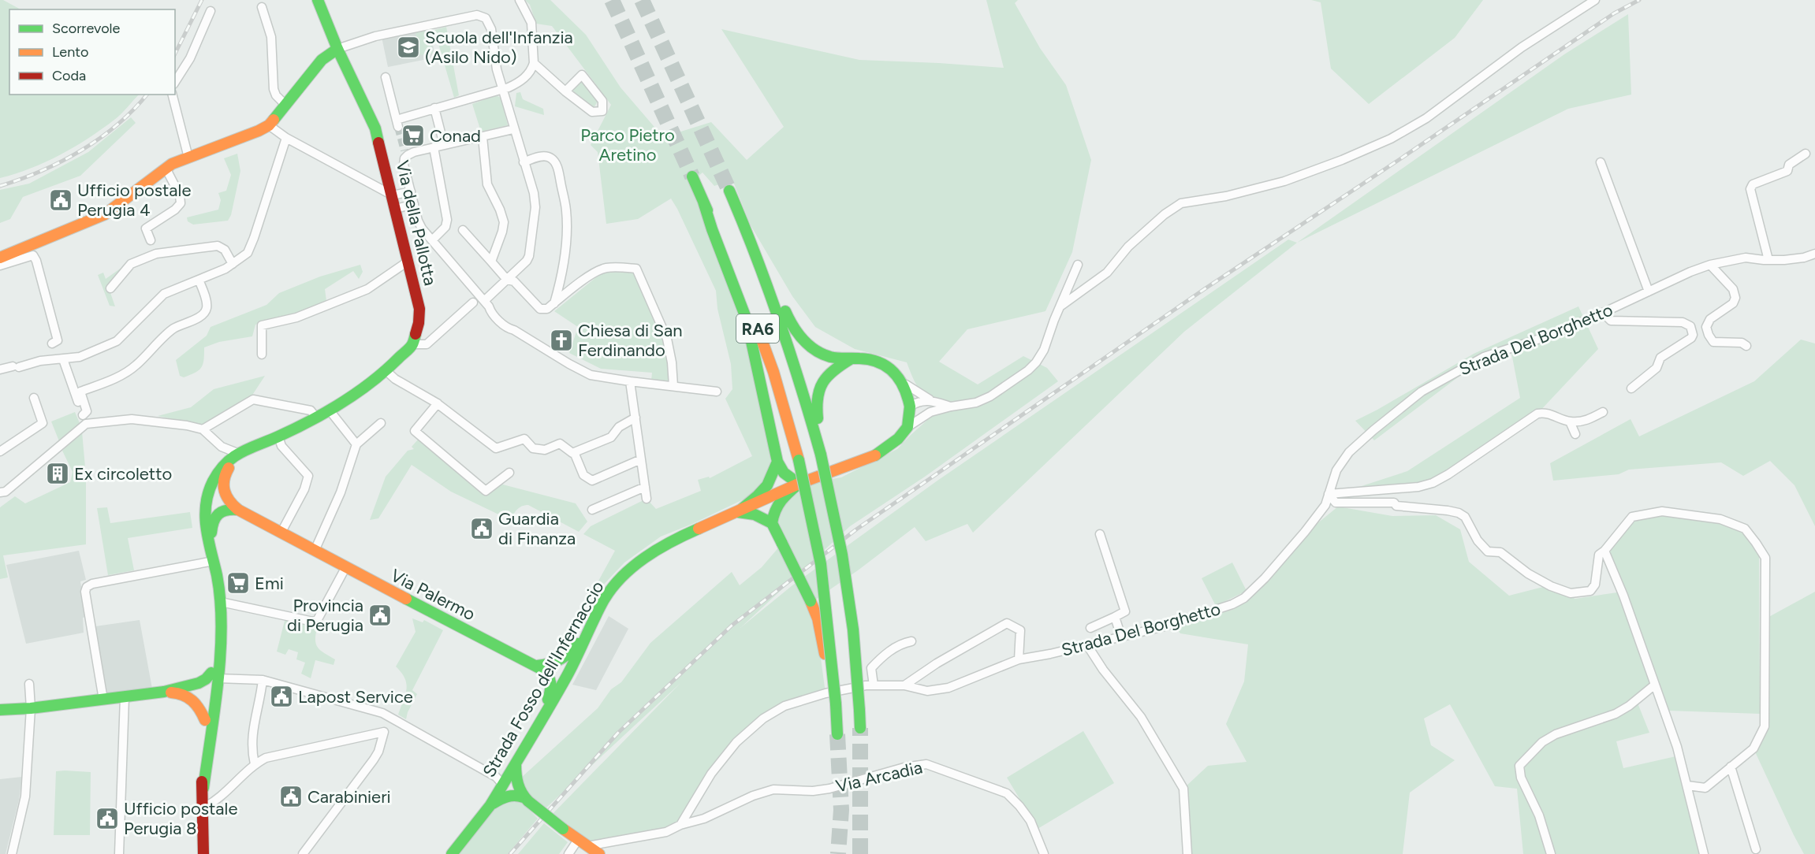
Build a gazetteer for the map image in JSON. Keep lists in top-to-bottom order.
{
  "streets": {
    "main road": [
      "Via della Pallotta",
      "RA6",
      "Via Palermo",
      "Strada Fosso dell'Infernaccio"
    ],
    "street": ["Strada Del Borghetto", "Via Arcadia"]
  },
  "crossings": [
    ["Via della Pallotta", "Via Palermo"],
    ["Strada Del Borghetto", "Via Arcadia"]
  ],
  "parks": ["Parco Pietro Aretino"],
  "places": {
    "school or university": ["Scuola dell'Infanzia (Asilo Nido)"],
    "supermarket": ["Conad", "Emi"],
    "public building": [
      "Ufficio postale Perugia 4",
      "Guardia di Finanza",
      "Provincia di Perugia",
      "Lapost Service",
      "Carabinieri",
      "Ufficio postale Perugia 8"
    ],
    "church": ["Chiesa di San Ferdinando"],
    "building": ["Ex circoletto"]
  },
  "legend": ["Scorrevole", "Lento", "Coda"]
}
